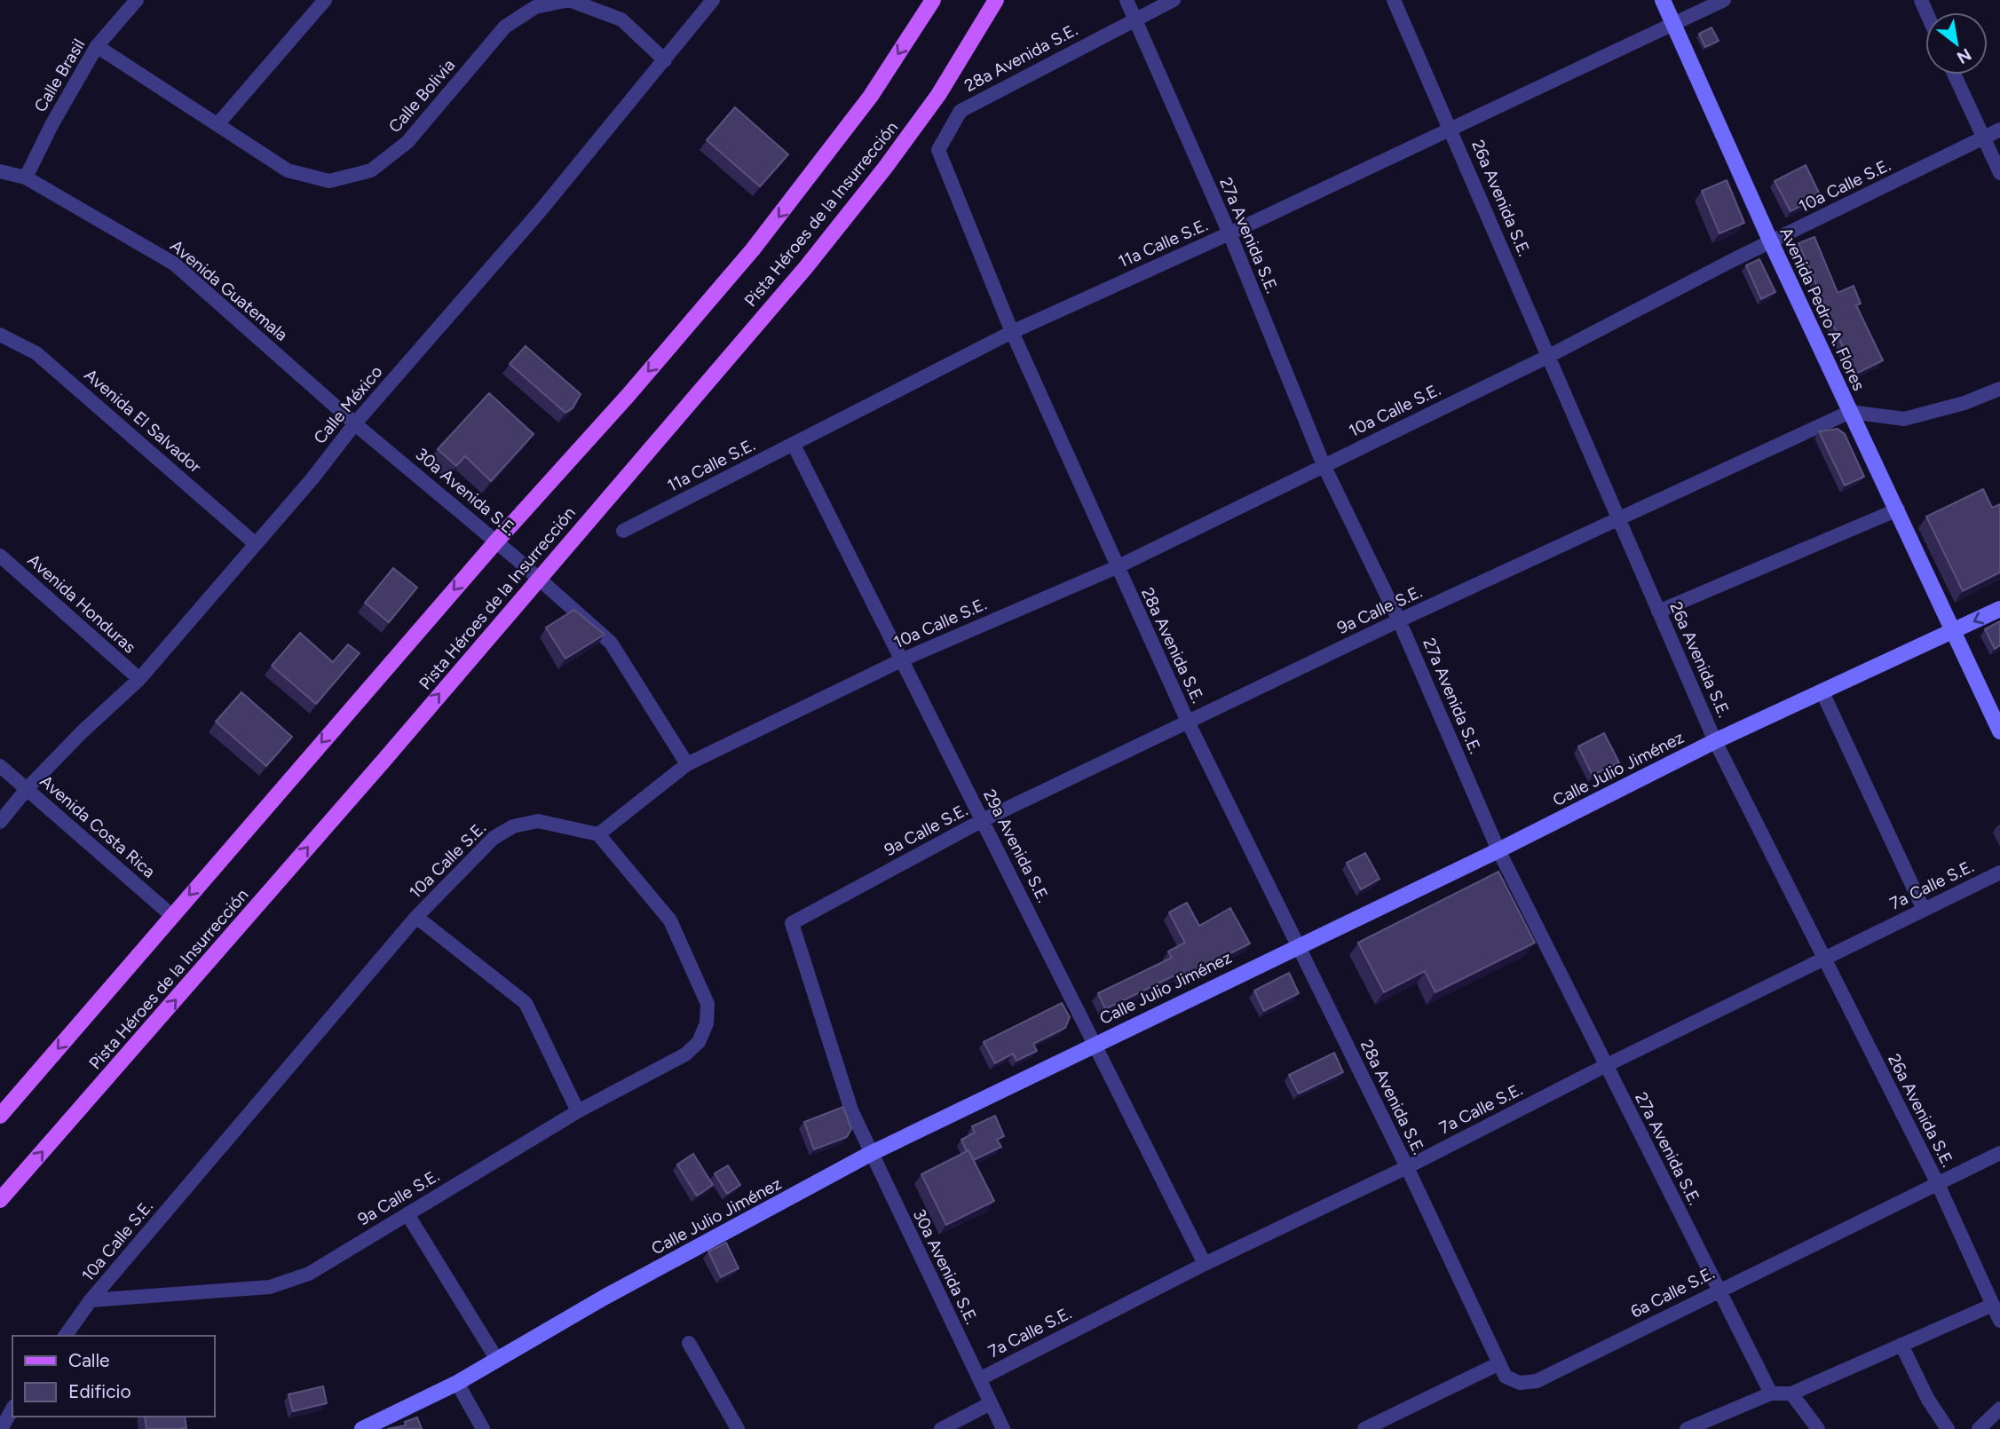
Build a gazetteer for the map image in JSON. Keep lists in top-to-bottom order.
{
  "streets": {
    "main road": ["Pista Héroes de la Insurrección", "Avenida Pedro A. Flores", "Calle Julio Jiménez"],
    "street": [
      "28a Avenida S.E.",
      "Calle Brasil",
      "Calle Bolivia",
      "10a Calle S.E.",
      "26a Avenida S.E.",
      "27a Avenida S.E.",
      "11a Calle S.E.",
      "Avenida Guatemala",
      "Calle México",
      "Avenida El Salvador",
      "30a Avenida S.E.",
      "Avenida Honduras",
      "9a Calle S.E.",
      "Avenida Costa Rica",
      "29a Avenida S.E.",
      "7a Calle S.E.",
      "6a Calle S.E."
    ]
  },
  "crossings": [
    ["28a Avenida S.E.", "10a Calle S.E."],
    ["28a Avenida S.E.", "27a Avenida S.E."],
    ["28a Avenida S.E.", "11a Calle S.E."],
    ["28a Avenida S.E.", "9a Calle S.E."],
    ["28a Avenida S.E.", "Calle Julio Jiménez"],
    ["28a Avenida S.E.", "7a Calle S.E."],
    ["28a Avenida S.E.", "6a Calle S.E."],
    ["Calle Brasil", "Calle Bolivia"],
    ["Calle Brasil", "Avenida Guatemala"],
    ["Calle Bolivia", "Calle México"],
    ["10a Calle S.E.", "26a Avenida S.E."],
    ["10a Calle S.E.", "27a Avenida S.E."],
    ["10a Calle S.E.", "Avenida Pedro A. Flores"],
    ["10a Calle S.E.", "30a Avenida S.E."],
    ["10a Calle S.E.", "9a Calle S.E."],
    ["10a Calle S.E.", "29a Avenida S.E."],
    ["26a Avenida S.E.", "11a Calle S.E."],
    ["26a Avenida S.E.", "9a Calle S.E."],
    ["26a Avenida S.E.", "Calle Julio Jiménez"],
    ["26a Avenida S.E.", "7a Calle S.E."],
    ["26a Avenida S.E.", "6a Calle S.E."],
    ["Pista Héroes de la Insurrección", "30a Avenida S.E."],
    ["Pista Héroes de la Insurrección", "Avenida Costa Rica"],
    ["27a Avenida S.E.", "11a Calle S.E."],
    ["27a Avenida S.E.", "9a Calle S.E."],
    ["27a Avenida S.E.", "Calle Julio Jiménez"],
    ["27a Avenida S.E.", "7a Calle S.E."],
    ["27a Avenida S.E.", "6a Calle S.E."],
    ["11a Calle S.E.", "Avenida Pedro A. Flores"],
    ["11a Calle S.E.", "29a Avenida S.E."],
    ["Avenida Guatemala", "Calle México"],
    ["Avenida Guatemala", "30a Avenida S.E."],
    ["Avenida Pedro A. Flores", "9a Calle S.E."],
    ["Avenida Pedro A. Flores", "Calle Julio Jiménez"],
    ["Calle México", "Avenida El Salvador"],
    ["Calle México", "30a Avenida S.E."],
    ["Calle México", "Avenida Honduras"],
    ["Calle México", "Avenida Costa Rica"],
    ["30a Avenida S.E.", "9a Calle S.E."],
    ["30a Avenida S.E.", "Calle Julio Jiménez"],
    ["30a Avenida S.E.", "7a Calle S.E."],
    ["9a Calle S.E.", "29a Avenida S.E."],
    ["Calle Julio Jiménez", "29a Avenida S.E."],
    ["29a Avenida S.E.", "7a Calle S.E."]
  ],
  "legend": ["Calle", "Edificio"],
  "north": "bottom right"
}
